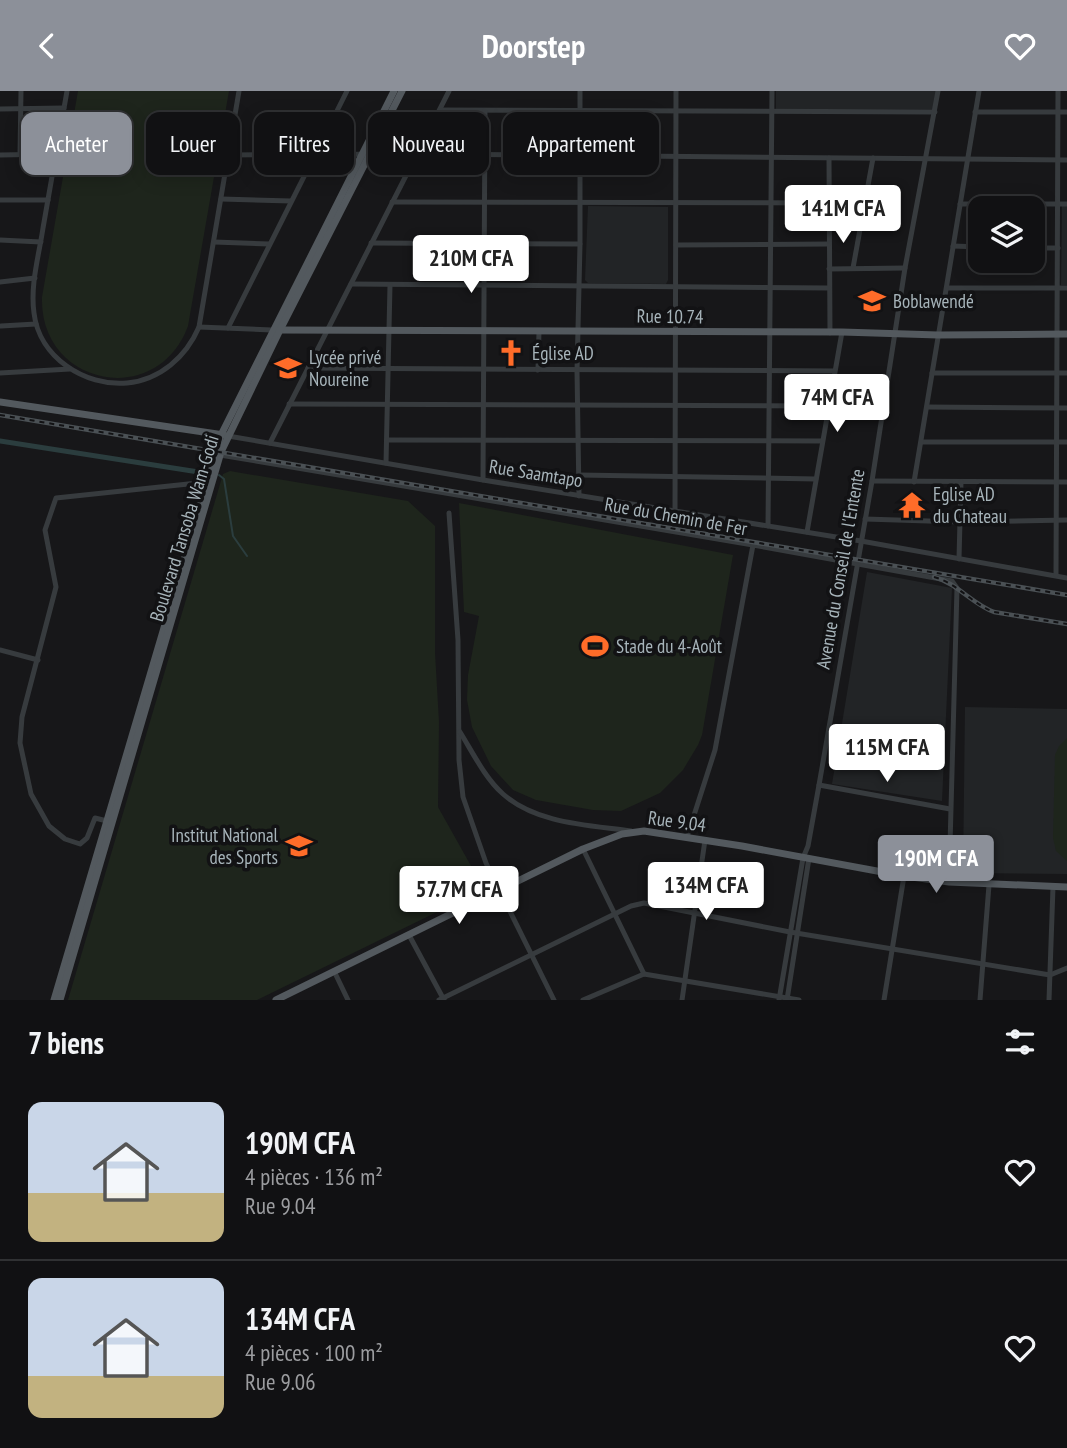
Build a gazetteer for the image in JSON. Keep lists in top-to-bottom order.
{
  "streets": {
    "main road": [
      "Rue 10.74",
      "Rue Saamtapo",
      "Boulevard Tansoba Wam-Godi",
      "Rue 9.04"
    ],
    "street": ["Rue du Chemin de Fer", "Avenue du Conseil de l'Entente"]
  },
  "crossings": [
    ["Rue 10.74", "Boulevard Tansoba Wam-Godi"],
    ["Rue 10.74", "Avenue du Conseil de l'Entente"],
    ["Rue Saamtapo", "Boulevard Tansoba Wam-Godi"],
    ["Rue Saamtapo", "Avenue du Conseil de l'Entente"],
    ["Rue du Chemin de Fer", "Boulevard Tansoba Wam-Godi"],
    ["Rue du Chemin de Fer", "Avenue du Conseil de l'Entente"],
    ["Avenue du Conseil de l'Entente", "Rue 9.04"]
  ],
  "places": {
    "school or university": ["Boblawendé", "Lycée privé Noureine", "Institut National des Sports"],
    "church": ["Église AD"],
    "temple": ["Eglise AD du Chateau"],
    "sports": ["Stade du 4-Août"]
  },
  "page": {
    "header": "Doorstep",
    "chip": [
      "Acheter",
      "Louer",
      "Filtres",
      "Nouveau",
      "Appartement"
    ],
    "price": [
      "141M CFA",
      "210M CFA",
      "74M CFA",
      "115M CFA",
      "190M CFA",
      "134M CFA",
      "57.7M CFA"
    ],
    "heading": "7 biens",
    "list": [
      {
        "name": "190M CFA",
        "note": "4 pièces · 136 m² · Rue 9.04"
      },
      {
        "name": "134M CFA",
        "note": "4 pièces · 100 m² · Rue 9.06"
      }
    ]
  }
}
